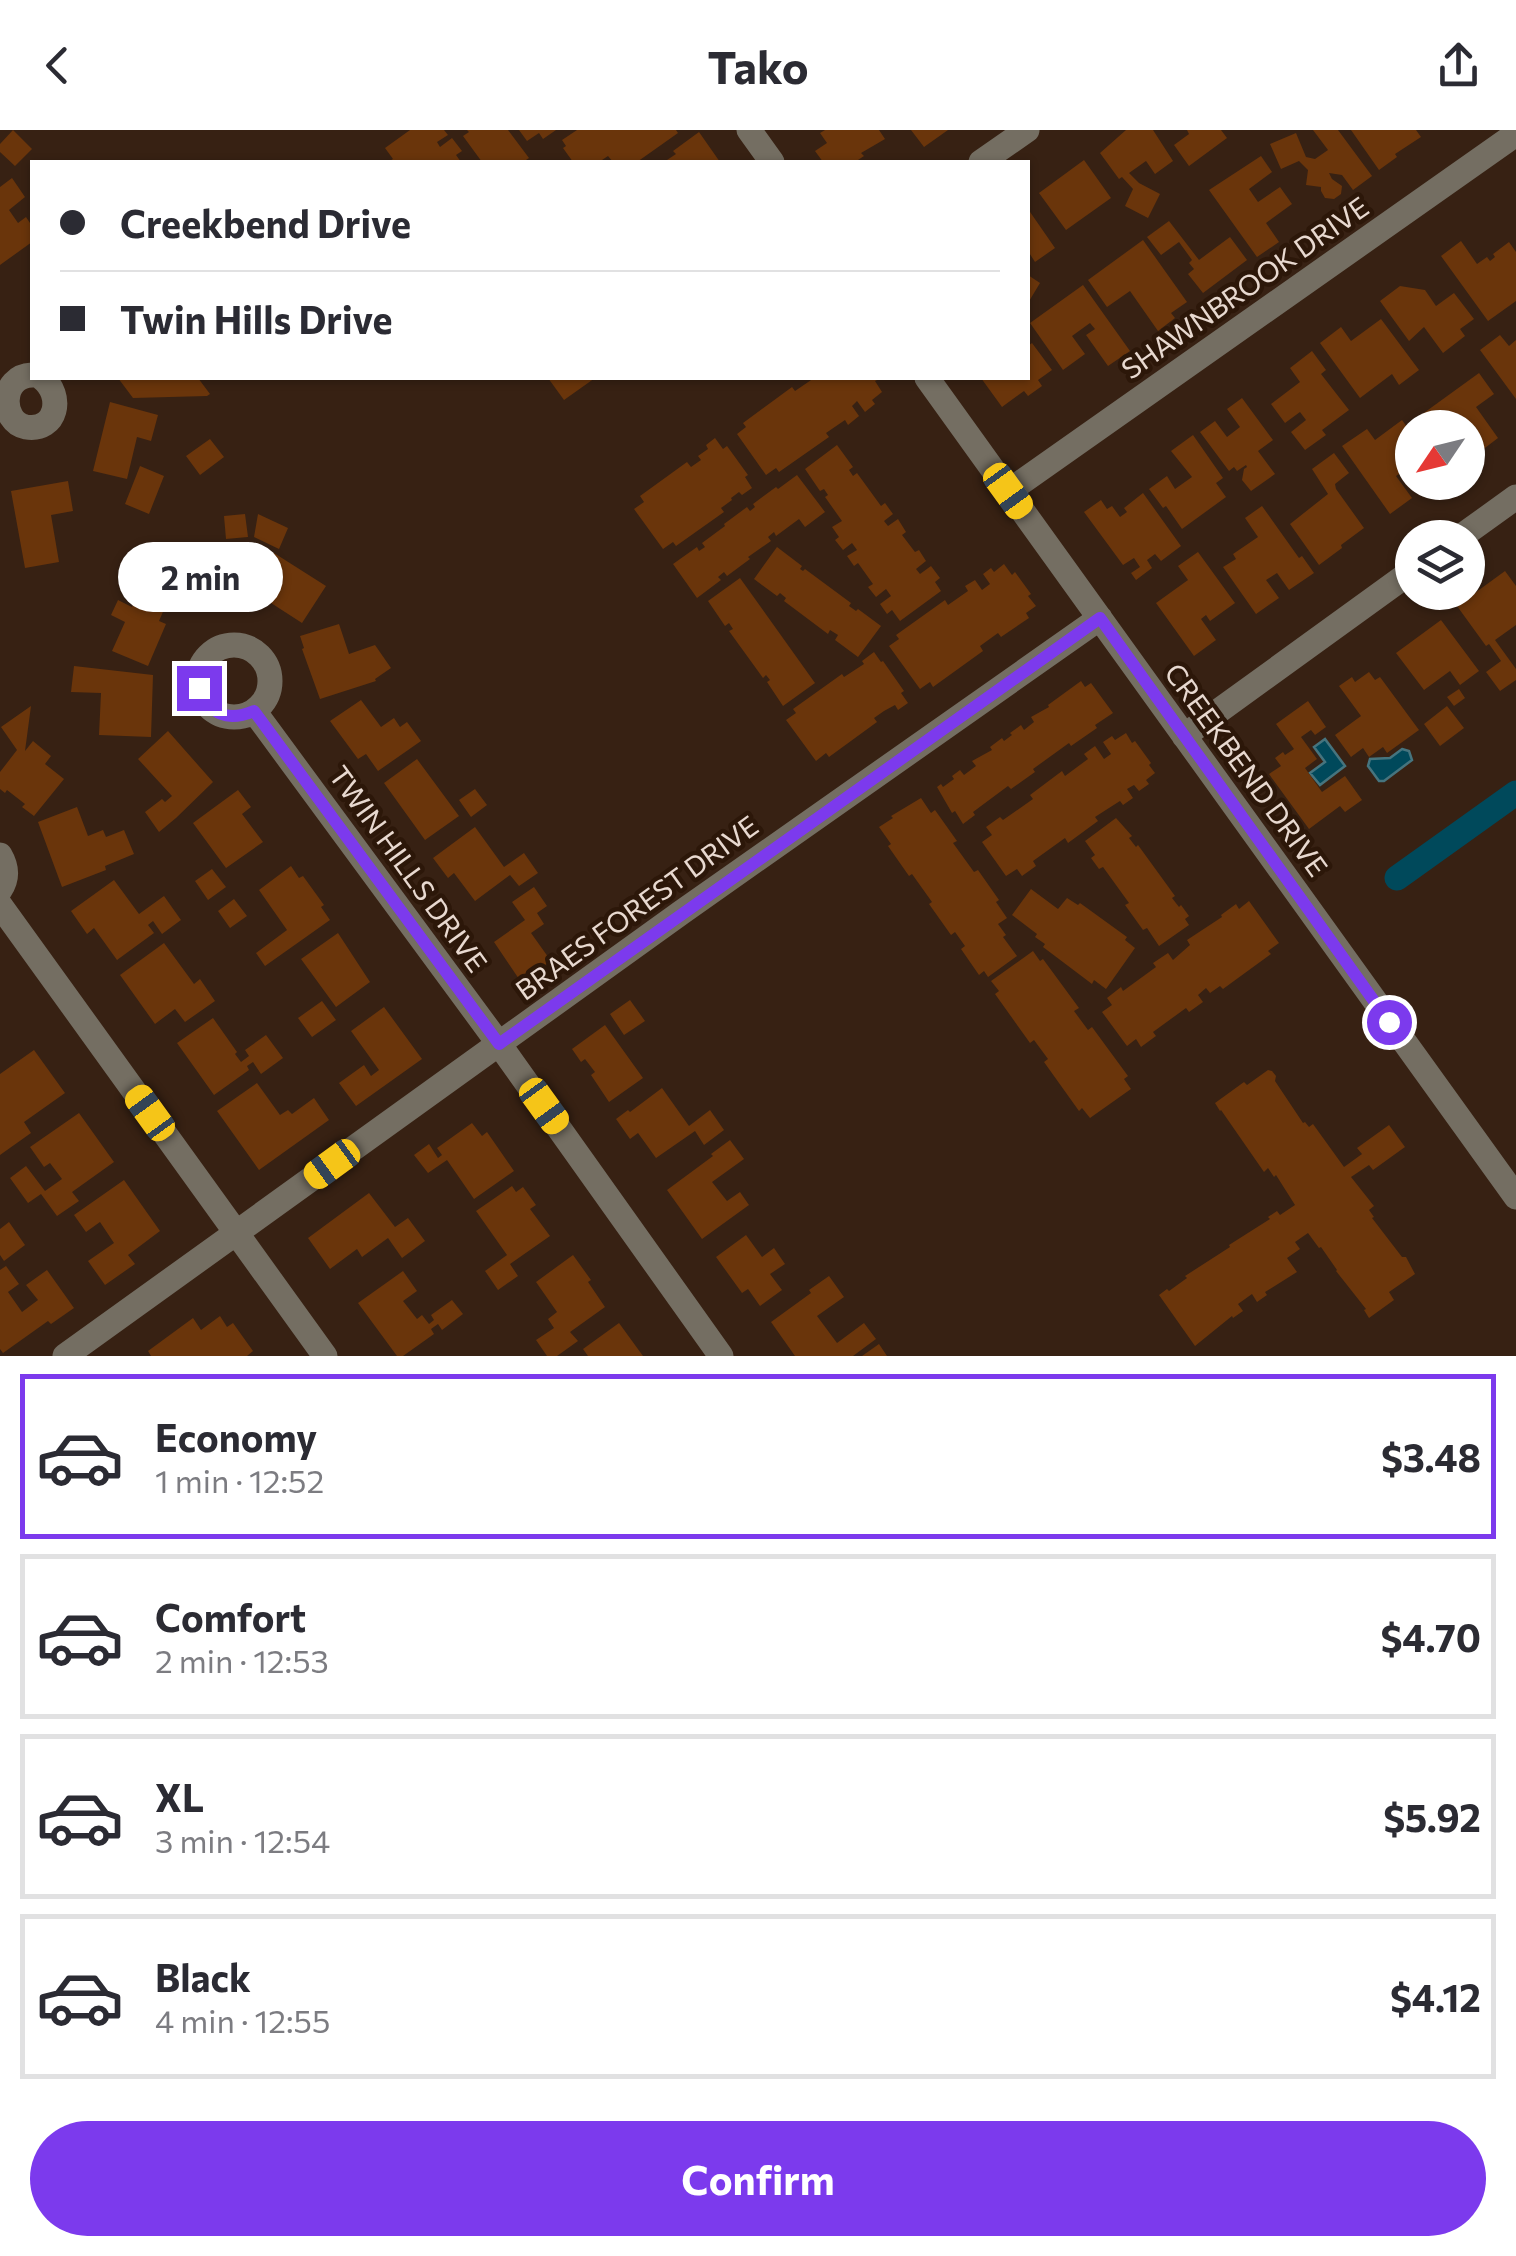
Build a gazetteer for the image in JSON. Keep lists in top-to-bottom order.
{
  "streets": {
    "street": [
      "SHAWNBROOK DRIVE",
      "CREEKBEND DRIVE",
      "TWIN HILLS DRIVE",
      "BRAES FOREST DRIVE"
    ]
  },
  "crossings": [
    ["SHAWNBROOK DRIVE", "CREEKBEND DRIVE"],
    ["CREEKBEND DRIVE", "BRAES FOREST DRIVE"],
    ["TWIN HILLS DRIVE", "BRAES FOREST DRIVE"]
  ],
  "north": "bottom left",
  "page": {
    "header": "Tako",
    "banner": ["Creekbend Drive", "Twin Hills Drive"],
    "bubble": "2 min",
    "list": [
      {
        "name": "Economy",
        "note": "1 min · 12:52",
        "value": "$3.48"
      },
      {
        "name": "Comfort",
        "note": "2 min · 12:53",
        "value": "$4.70"
      },
      {
        "name": "XL",
        "note": "3 min · 12:54",
        "value": "$5.92"
      },
      {
        "name": "Black",
        "note": "4 min · 12:55",
        "value": "$4.12"
      }
    ],
    "buttons": "Confirm"
  }
}
